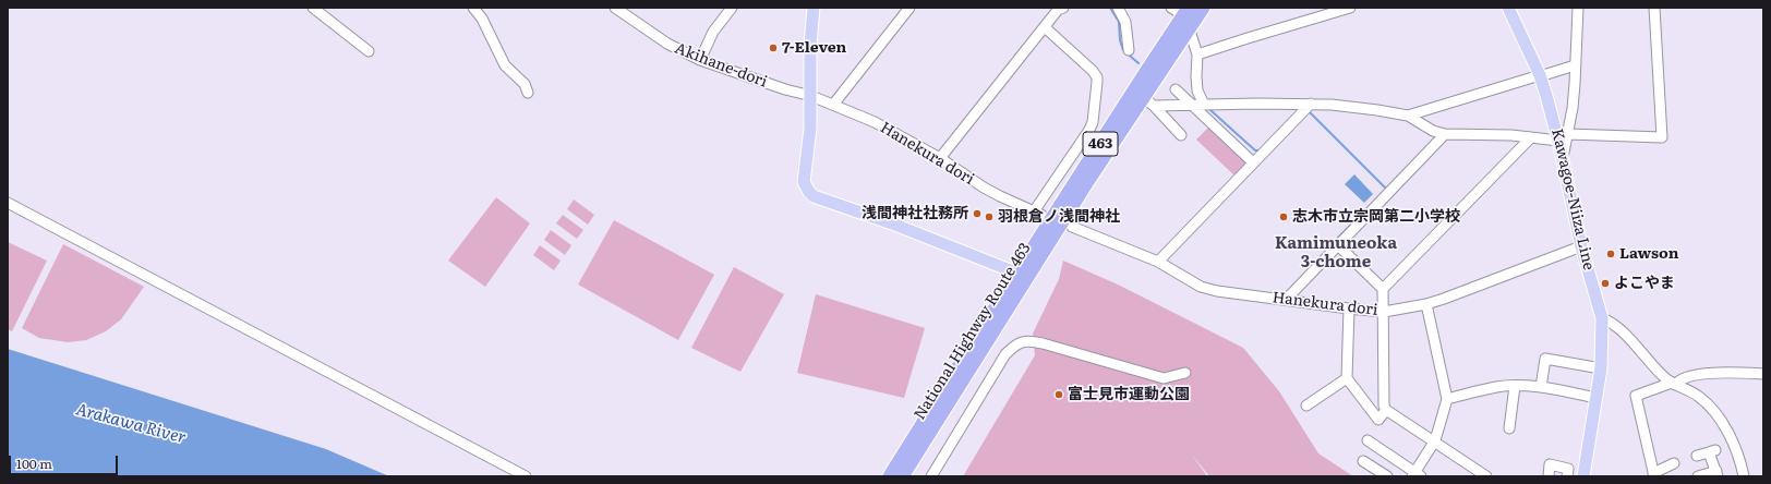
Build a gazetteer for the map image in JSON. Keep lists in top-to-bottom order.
{
  "streets": {
    "highway": ["463", "National Highway Route 463"],
    "main road": ["Kawagoe-Niiza Line"],
    "street": ["Akihane-dori", "Hanekura dori"]
  },
  "crossings": [
    ["Akihane-dori", "Hanekura dori"],
    ["Hanekura dori", "Kawagoe-Niiza Line"]
  ],
  "districts": ["Kamimuneoka 3-chome"],
  "water": ["Arakawa River"],
  "places": [
    "7-Eleven",
    "浅間神社社務所",
    "羽根倉ノ浅間神社",
    "志木市立宗岡第二小学校",
    "Lawson",
    "よこやま",
    "富士見市運動公園"
  ],
  "scale_bar": "100 m"
}
